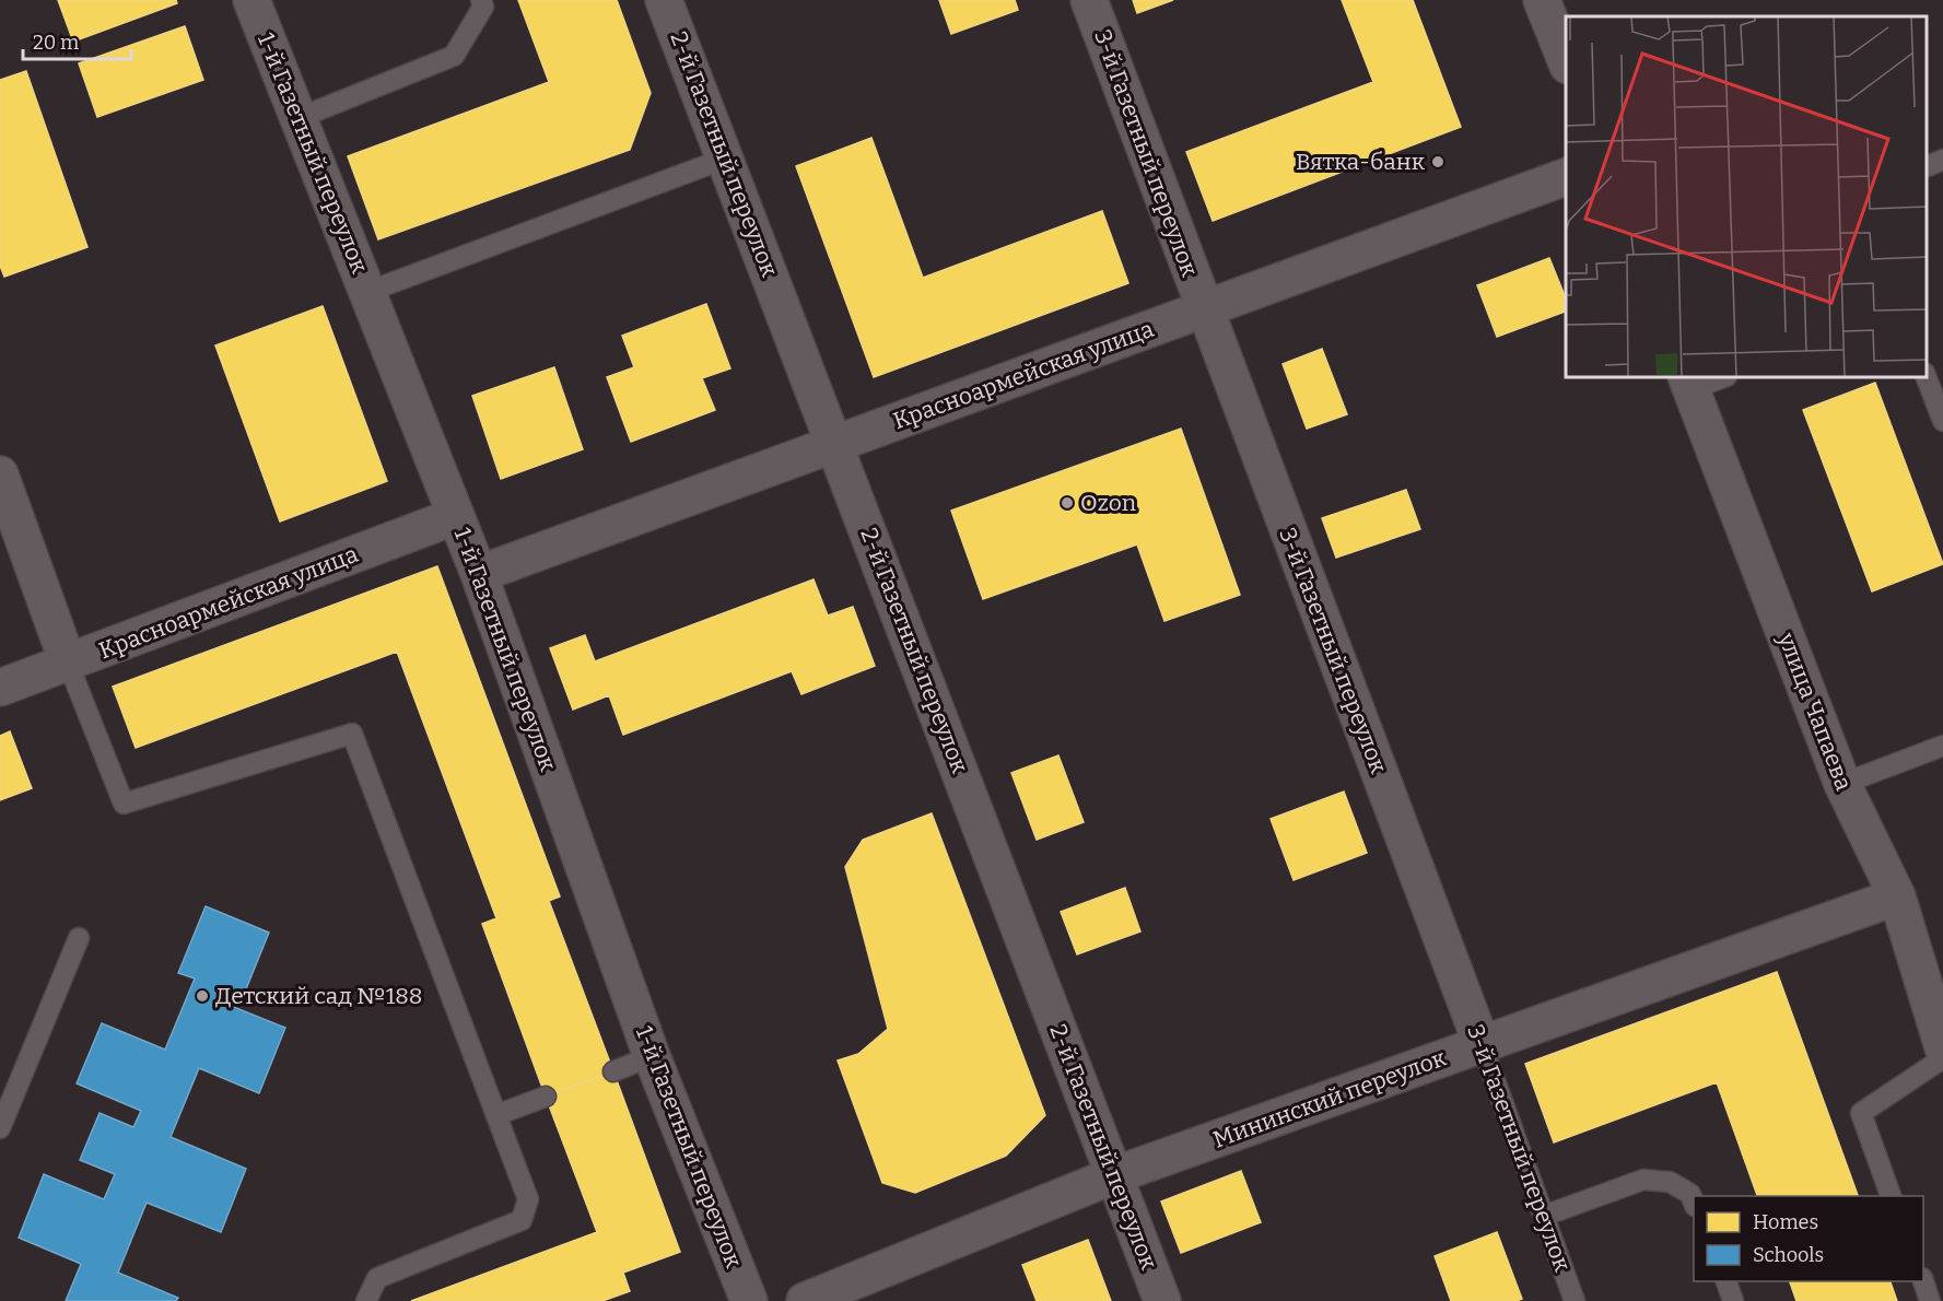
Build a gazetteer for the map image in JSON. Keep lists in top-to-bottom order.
{
  "streets": {
    "street": [
      "1-й Газетный переулок",
      "3-й Газетный переулок",
      "2-й Газетный переулок",
      "Красноармейская улица",
      "улица Чапаева",
      "Мининский переулок"
    ]
  },
  "crossings": [
    ["1-й Газетный переулок", "Красноармейская улица"],
    ["3-й Газетный переулок", "Красноармейская улица"],
    ["3-й Газетный переулок", "Мининский переулок"],
    ["2-й Газетный переулок", "Красноармейская улица"],
    ["2-й Газетный переулок", "Мининский переулок"],
    ["улица Чапаева", "Мининский переулок"]
  ],
  "places": ["Вятка-банк", "Ozon", "Детский сад №188"],
  "legend": ["Homes", "Schools"],
  "scale_bar": "20 m"
}
